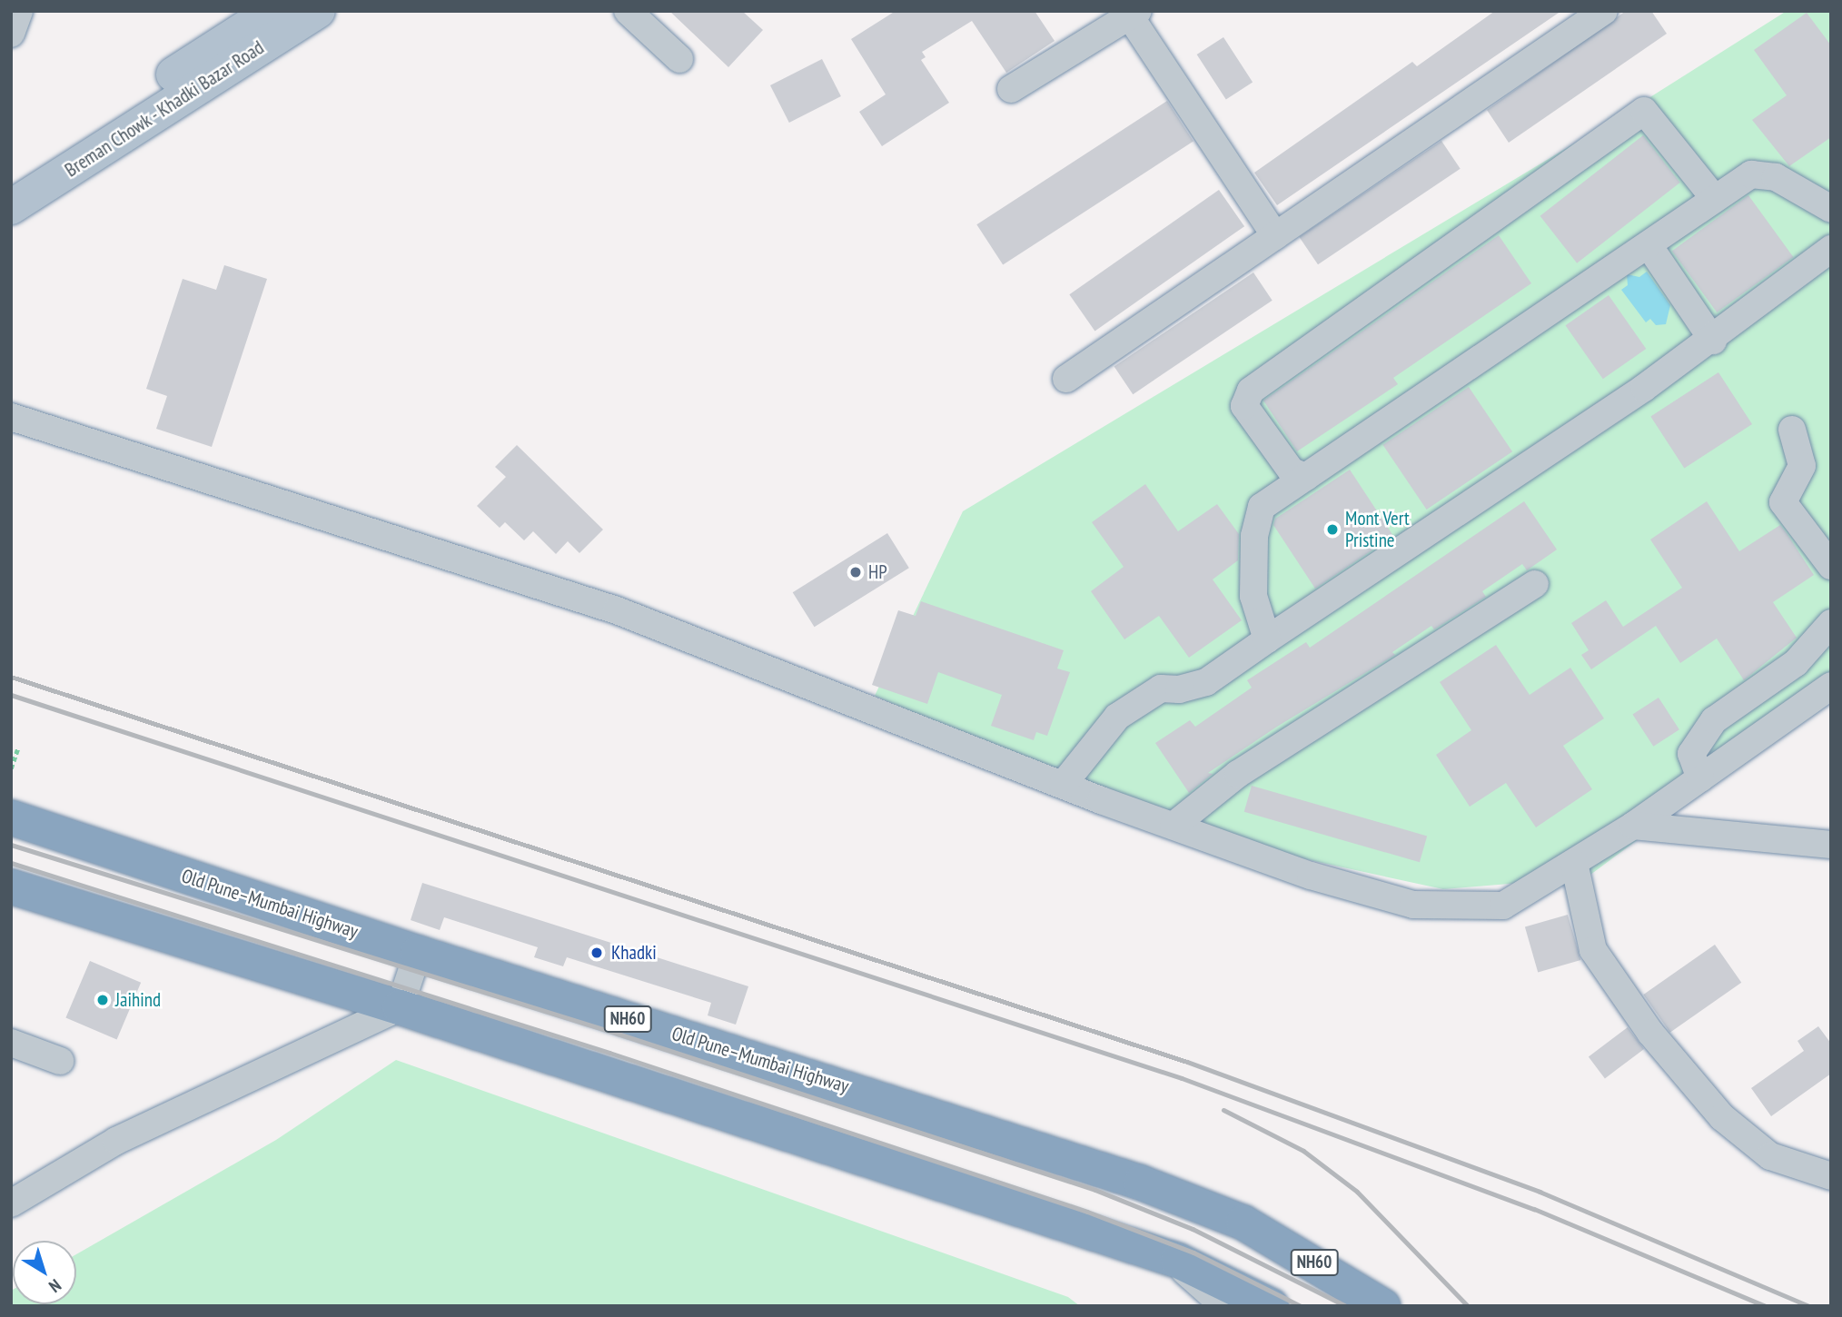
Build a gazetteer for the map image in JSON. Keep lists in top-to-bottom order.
{
  "streets": {
    "highway": ["Old Pune–Mumbai Highway", "NH60"],
    "main road": ["Breman Chowk - Khadki Bazar Road"]
  },
  "places": [
    "Mont Vert Pristine",
    "HP",
    "Khadki",
    "Jaihind"
  ],
  "north": "bottom right"
}
